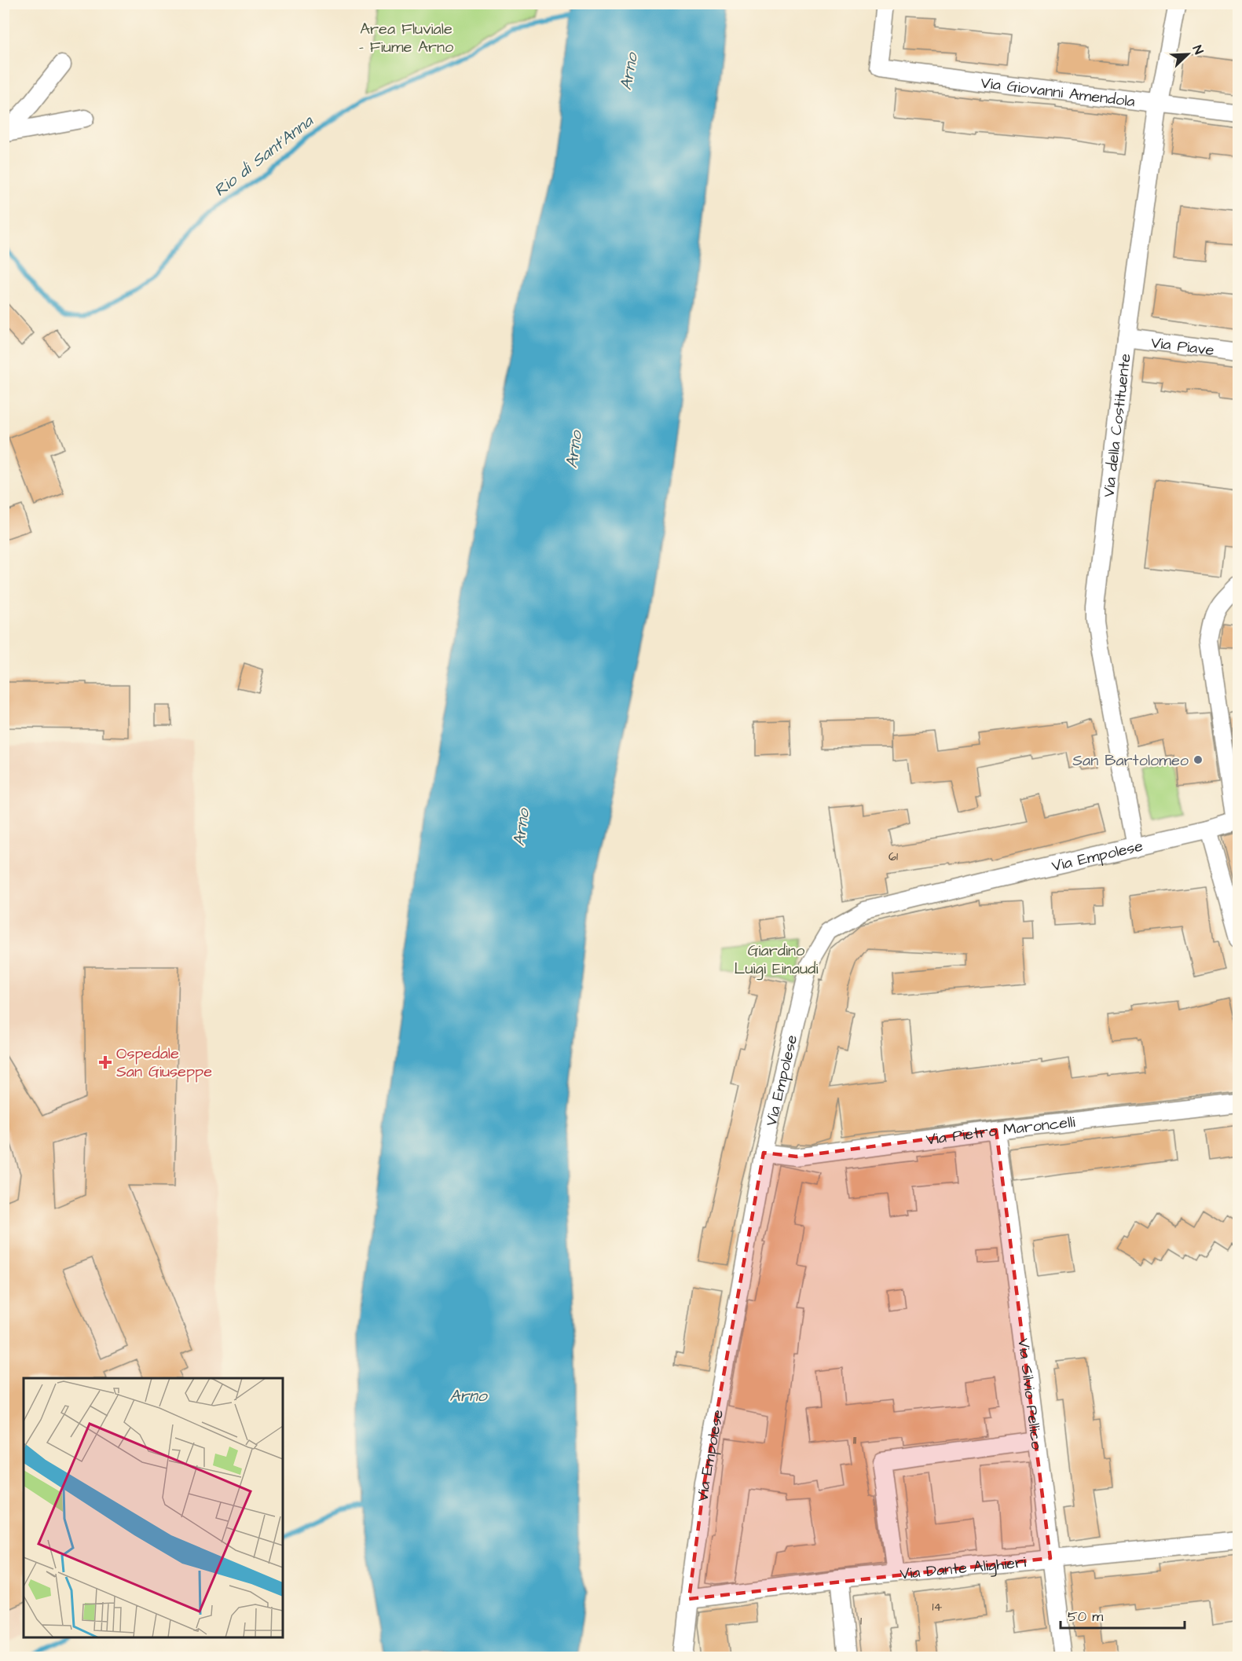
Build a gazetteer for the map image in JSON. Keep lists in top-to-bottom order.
{
  "streets": {
    "street": [
      "Via Giovanni Amendola",
      "Via Piave",
      "Via della Costituente",
      "Via Empolese",
      "Via Pietro Maroncelli",
      "Via Silvio Pellico",
      "Via Dante Alighieri"
    ]
  },
  "crossings": [
    ["Via Giovanni Amendola", "Via della Costituente"],
    ["Via Piave", "Via della Costituente"],
    ["Via della Costituente", "Via Empolese"],
    ["Via Empolese", "Via Pietro Maroncelli"],
    ["Via Empolese", "Via Dante Alighieri"],
    ["Via Pietro Maroncelli", "Via Silvio Pellico"],
    ["Via Silvio Pellico", "Via Dante Alighieri"]
  ],
  "water": ["Arno", "Rio di Sant'Anna"],
  "parks": ["Area Fluviale - Fiume Arno", "Giardino Luigi Einaudi"],
  "places": {
    "other": ["San Bartolomeo"],
    "health": ["Ospedale San Giuseppe"]
  },
  "house_numbers": [
    "61",
    "11",
    "14",
    "1"
  ],
  "scale_bar": "50 m",
  "north": "top right"
}
